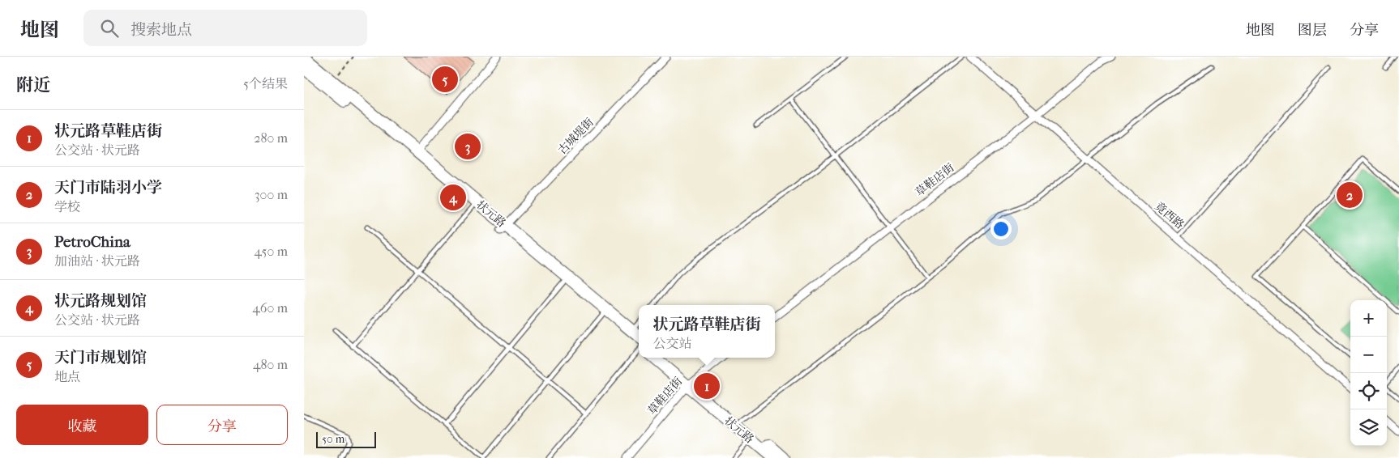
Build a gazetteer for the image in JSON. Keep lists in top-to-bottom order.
{
  "streets": {
    "main road": ["状元路"],
    "street": ["古城堤街", "草鞋店街", "竟西路"]
  },
  "crossings": [
    ["古城堤街", "状元路"],
    ["草鞋店街", "状元路"],
    ["草鞋店街", "竟西路"]
  ],
  "scale_bar": "50 m",
  "page": {
    "header": "地图",
    "search": "搜索地点",
    "nav": ["地图", "图层", "分享"],
    "heading": ["附近", "5个结果"],
    "pins": [
      "5",
      "3",
      "2",
      "4",
      "1"
    ],
    "list": [
      {
        "mark": "1",
        "name": "状元路草鞋店街",
        "note": "公交站 · 状元路",
        "value": "280 m"
      },
      {
        "mark": "2",
        "name": "天门市陆羽小学",
        "note": "学校",
        "value": "300 m"
      },
      {
        "mark": "3",
        "name": "PetroChina",
        "note": "加油站 · 状元路",
        "value": "450 m"
      },
      {
        "mark": "4",
        "name": "状元路规划馆",
        "note": "公交站 · 状元路",
        "value": "460 m"
      },
      {
        "mark": "5",
        "name": "天门市规划馆",
        "note": "地点",
        "value": "480 m"
      }
    ],
    "map_buttons": ["+", "−"],
    "popup": ["状元路草鞋店街", "公交站"],
    "buttons": ["收藏", "分享"],
    "scale": "50 m"
  }
}
